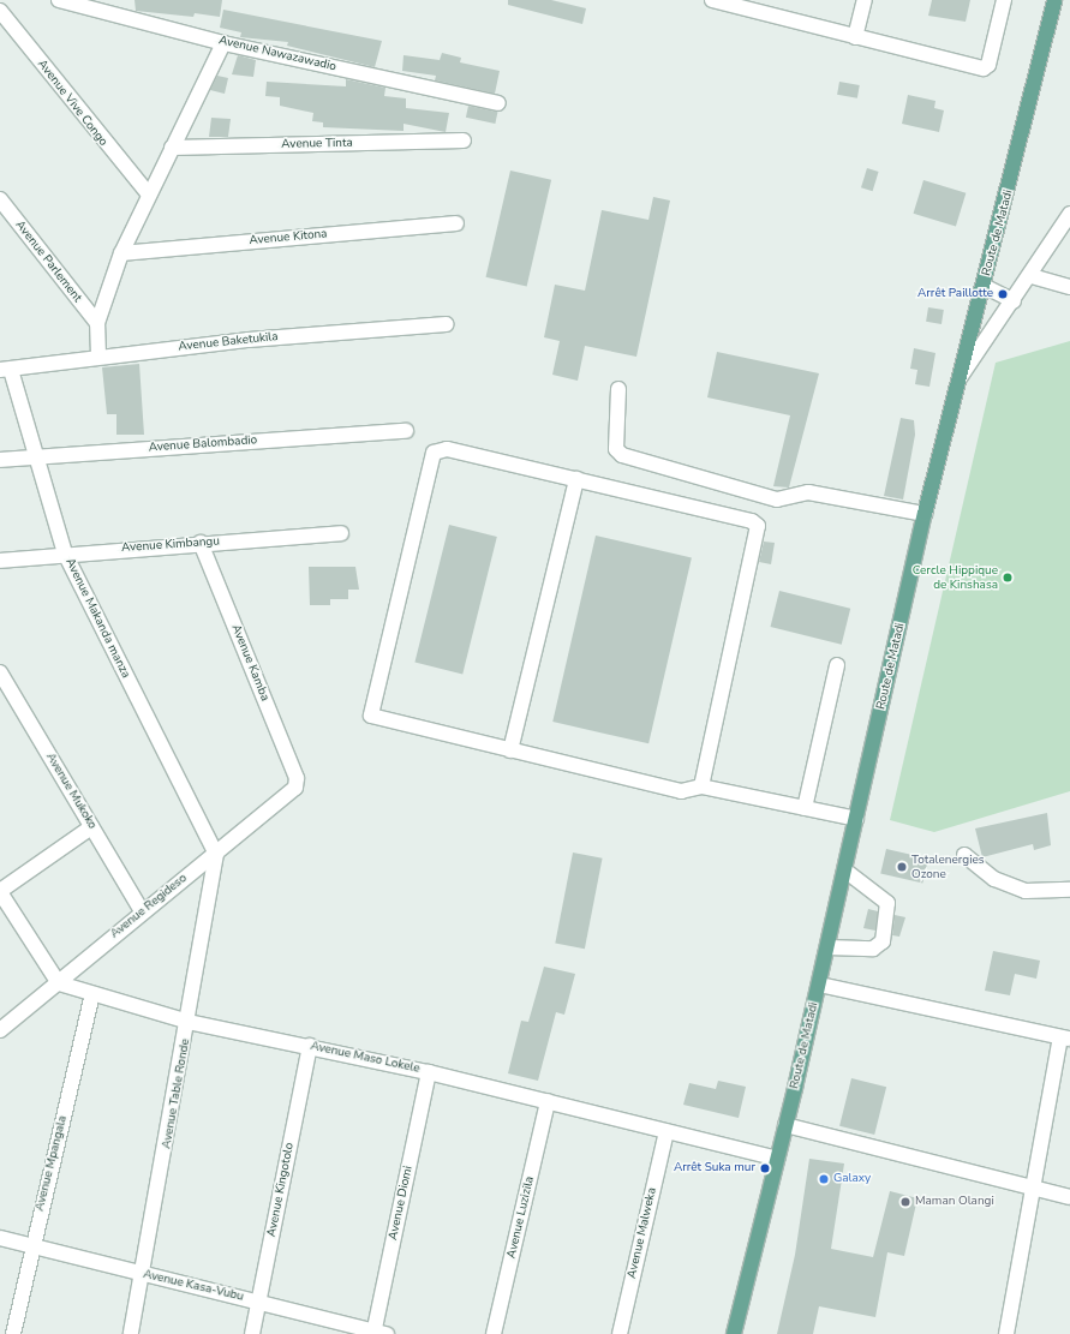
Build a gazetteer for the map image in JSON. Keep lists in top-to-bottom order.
{
  "streets": {
    "main road": ["Route de Matadi"],
    "street": [
      "Avenue Nawazawadio",
      "Avenue Vive Congo",
      "Avenue Tinta",
      "Avenue Kitona",
      "Avenue Parlement",
      "Avenue Baketukila",
      "Avenue Balombadio",
      "Avenue Kimbangu",
      "Avenue Makanda manza",
      "Avenue Kamba",
      "Avenue Mukoko",
      "Avenue Regideso",
      "Avenue Maso Lokele",
      "Avenue Table Ronde",
      "Avenue Mpangala",
      "Avenue Kingotolo",
      "Avenue Diomi",
      "Avenue Luzizila",
      "Avenue Malweka",
      "Avenue Kasa-Vubu"
    ]
  },
  "crossings": [
    ["Route de Matadi", "Avenue Maso Lokele"],
    ["Avenue Baketukila", "Avenue Makanda manza"],
    ["Avenue Balombadio", "Avenue Makanda manza"],
    ["Avenue Kimbangu", "Avenue Makanda manza"],
    ["Avenue Kimbangu", "Avenue Kamba"],
    ["Avenue Makanda manza", "Avenue Regideso"],
    ["Avenue Makanda manza", "Avenue Table Ronde"],
    ["Avenue Kamba", "Avenue Regideso"],
    ["Avenue Mukoko", "Avenue Regideso"],
    ["Avenue Regideso", "Avenue Maso Lokele"],
    ["Avenue Regideso", "Avenue Table Ronde"],
    ["Avenue Maso Lokele", "Avenue Table Ronde"],
    ["Avenue Maso Lokele", "Avenue Mpangala"],
    ["Avenue Maso Lokele", "Avenue Kingotolo"],
    ["Avenue Maso Lokele", "Avenue Diomi"],
    ["Avenue Maso Lokele", "Avenue Luzizila"],
    ["Avenue Maso Lokele", "Avenue Malweka"],
    ["Avenue Table Ronde", "Avenue Kasa-Vubu"],
    ["Avenue Mpangala", "Avenue Kasa-Vubu"],
    ["Avenue Kingotolo", "Avenue Kasa-Vubu"],
    ["Avenue Diomi", "Avenue Kasa-Vubu"]
  ],
  "places": [
    "Arrêt Paillotte",
    "Cercle Hippique de Kinshasa",
    "Totalenergies Ozone",
    "Arrêt Suka mur",
    "Galaxy",
    "Maman Olangi"
  ]
}
